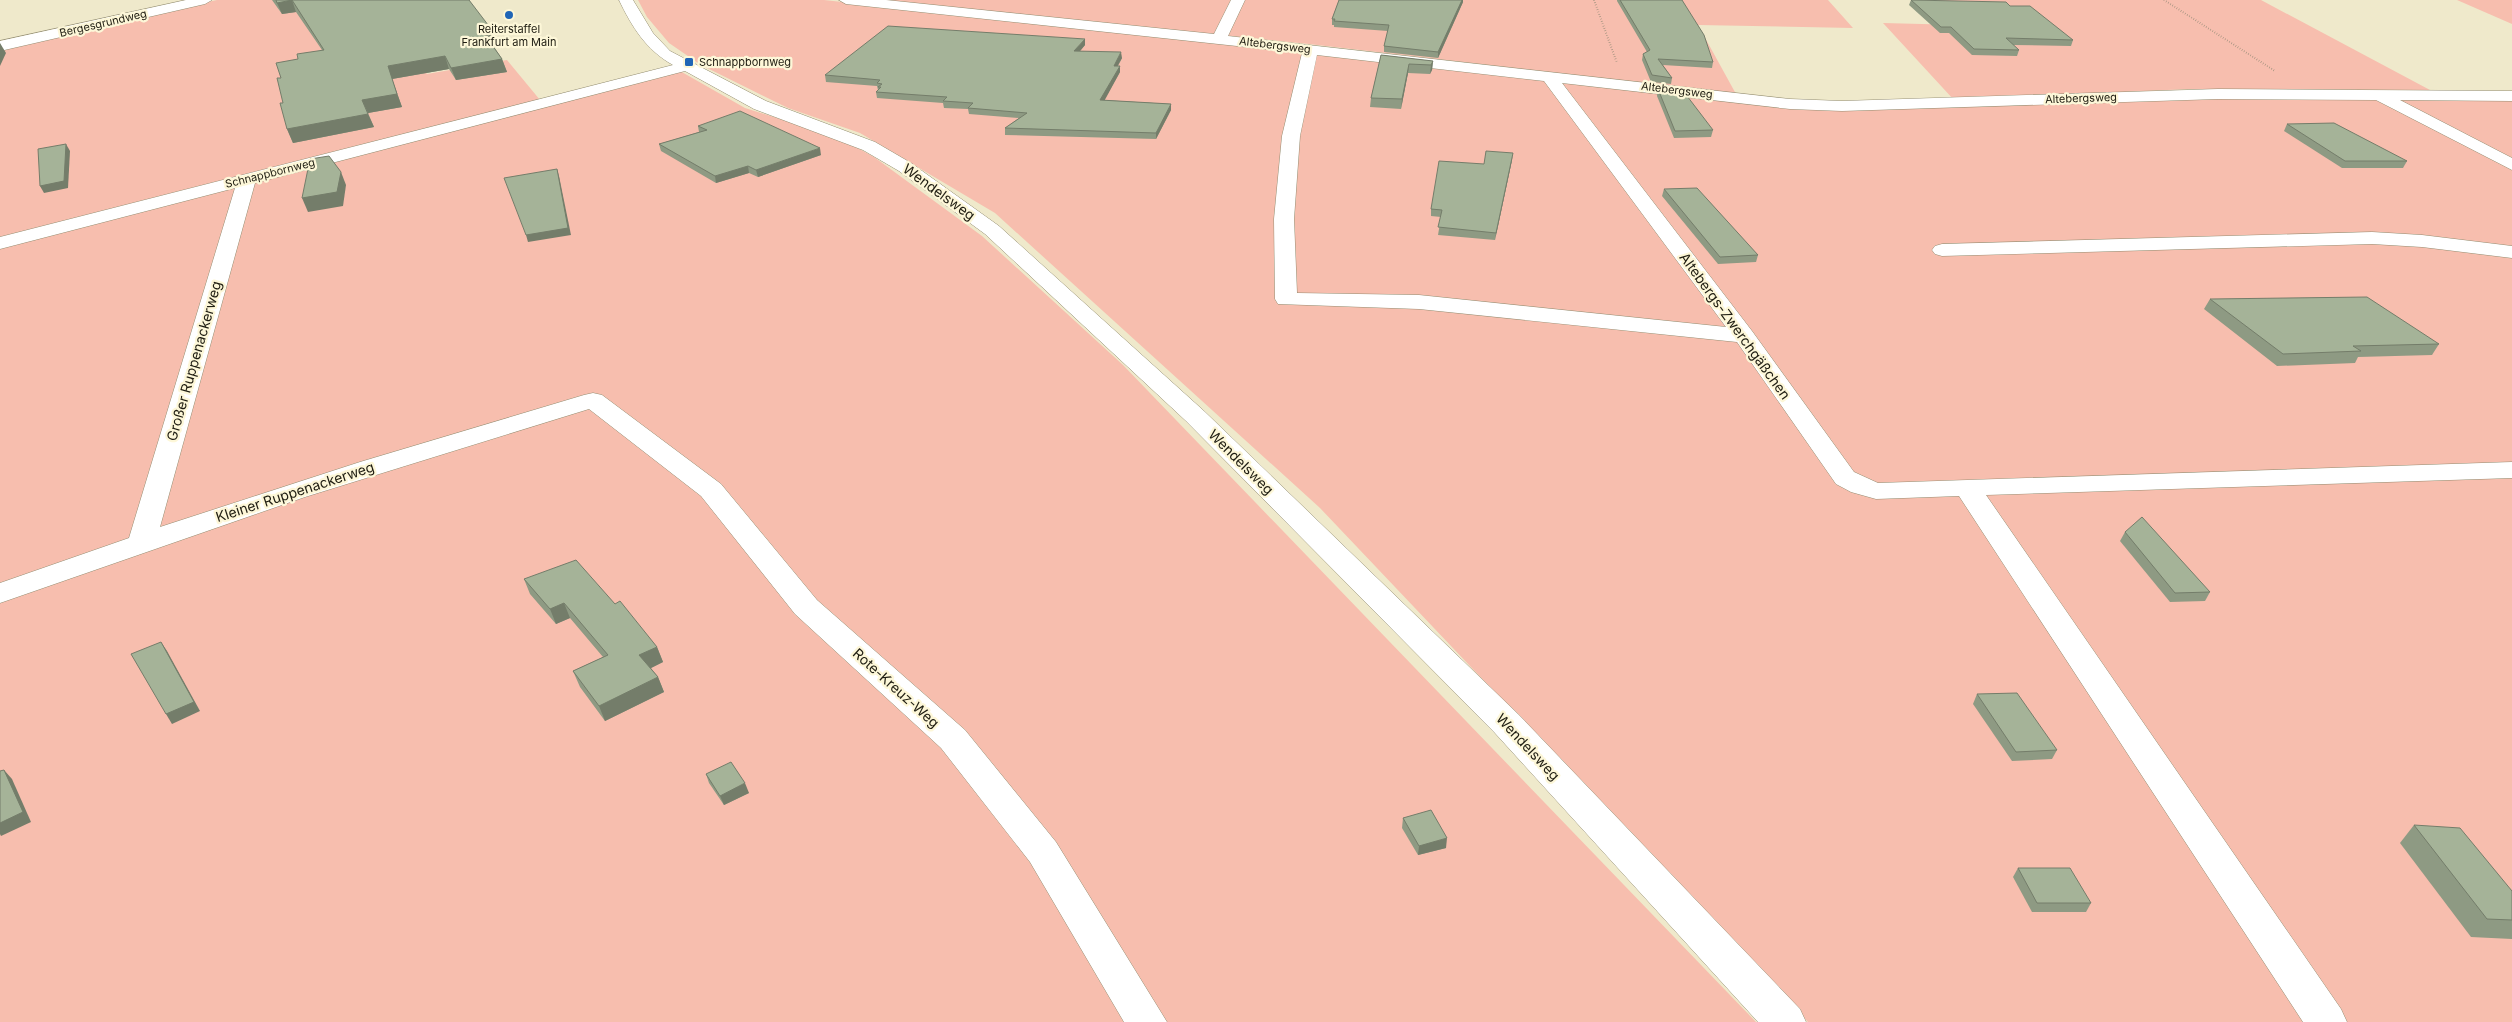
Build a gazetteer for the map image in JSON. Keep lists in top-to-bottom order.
{
  "streets": {
    "street": [
      "Bergesgrundweg",
      "Altebergsweg",
      "Schnappbornweg",
      "Wendelsweg",
      "Altebergs-Zwerchgäßchen",
      "Großer Ruppenackerweg",
      "Kleiner Ruppenackerweg",
      "Rote-Kreuz-Weg"
    ]
  },
  "crossings": [
    ["Altebergsweg", "Altebergs-Zwerchgäßchen"],
    ["Schnappbornweg", "Wendelsweg"],
    ["Schnappbornweg", "Großer Ruppenackerweg"],
    ["Großer Ruppenackerweg", "Kleiner Ruppenackerweg"],
    ["Kleiner Ruppenackerweg", "Rote-Kreuz-Weg"]
  ],
  "places": {
    "other": ["Reiterstaffel Frankfurt am Main"],
    "transit": ["Schnappbornweg"]
  }
}
